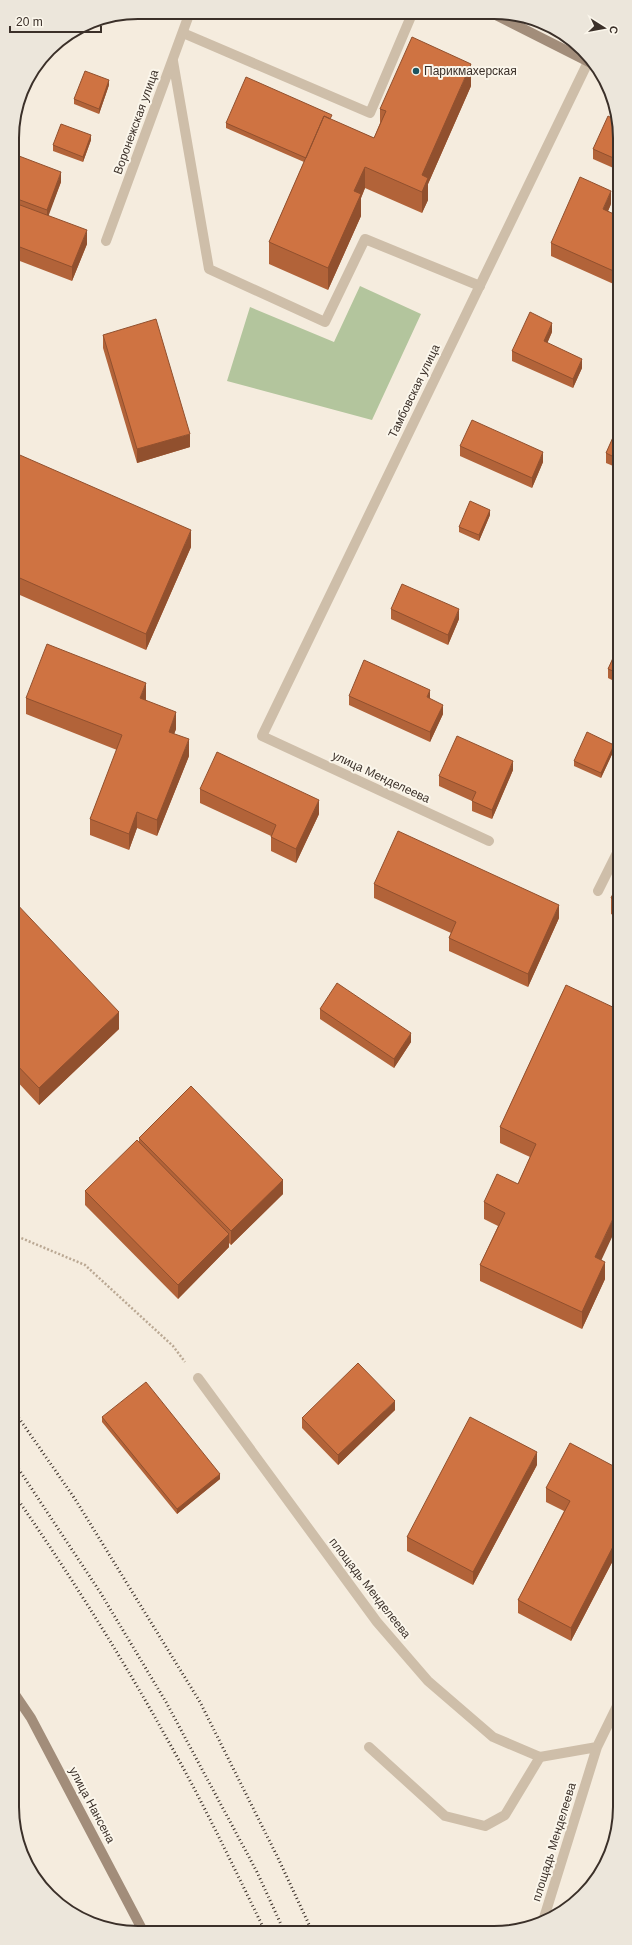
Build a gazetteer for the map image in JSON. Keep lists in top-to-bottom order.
{
  "streets": {
    "main road": ["улица Нансена"],
    "street": [
      "Воронежская улица",
      "Тамбовская улица",
      "улица Менделеева",
      "площадь Менделеева"
    ]
  },
  "crossings": [
    ["Тамбовская улица", "улица Менделеева"]
  ],
  "places": ["Парикмахерская"],
  "scale_bar": "20 m",
  "north": "right"
}
